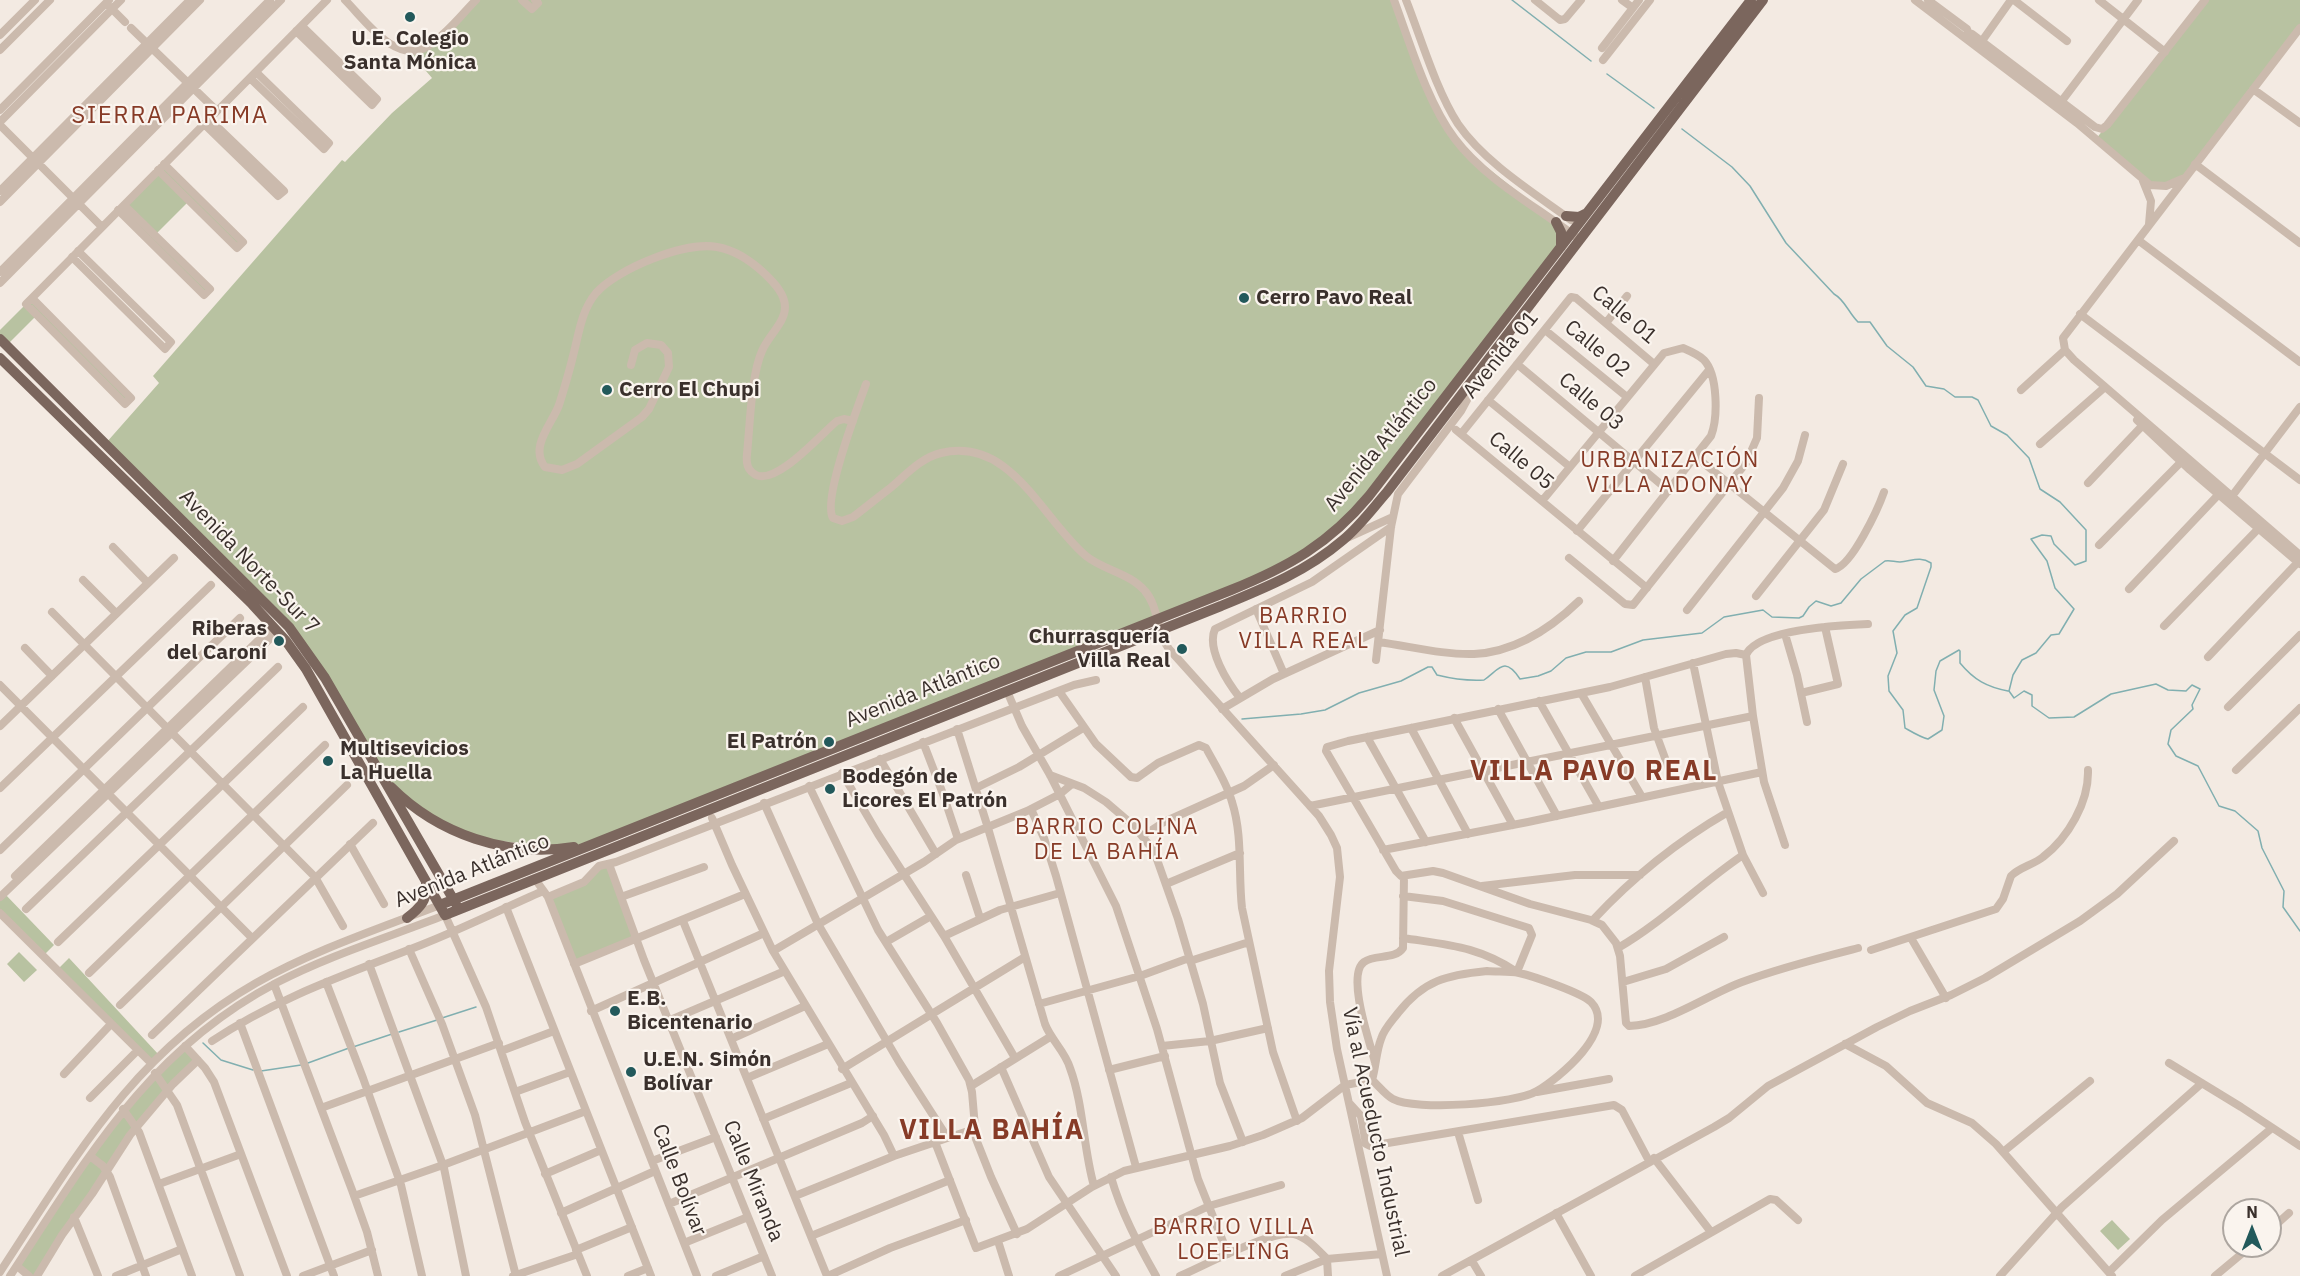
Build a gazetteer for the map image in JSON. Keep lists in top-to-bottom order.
{
  "streets": {
    "main road": ["Avenida Atlántico", "Avenida Norte-Sur 7"],
    "street": [
      "Calle 01",
      "Calle 02",
      "Avenida 01",
      "Calle 03",
      "Calle 05",
      "Vía al Acueducto Industrial",
      "Calle Bolívar",
      "Calle Miranda"
    ]
  },
  "crossings": [
    ["Calle 01", "Avenida 01"],
    ["Calle 02", "Avenida 01"],
    ["Avenida 01", "Calle 03"],
    ["Avenida 01", "Calle 05"],
    ["Avenida Atlántico", "Avenida Norte-Sur 7"],
    ["Avenida Atlántico", "Vía al Acueducto Industrial"],
    ["Avenida Atlántico", "Calle Bolívar"]
  ],
  "districts": [
    "SIERRA PARIMA",
    "URBANIZACIÓN VILLA ADONAY",
    "BARRIO VILLA REAL",
    "VILLA PAVO REAL",
    "BARRIO COLINA DE LA BAHÍA",
    "VILLA BAHÍA",
    "BARRIO VILLA LOEFLING"
  ],
  "places": [
    "U.E. Colegio Santa Mónica",
    "Cerro Pavo Real",
    "Cerro El Chupi",
    "Riberas del Caroní",
    "Churrasquería Villa Real",
    "El Patrón",
    "Multisevicios La Huella",
    "Bodegón de Licores El Patrón",
    "E.B. Bicentenario",
    "U.E.N. Simón Bolívar"
  ],
  "north": "top"
}
